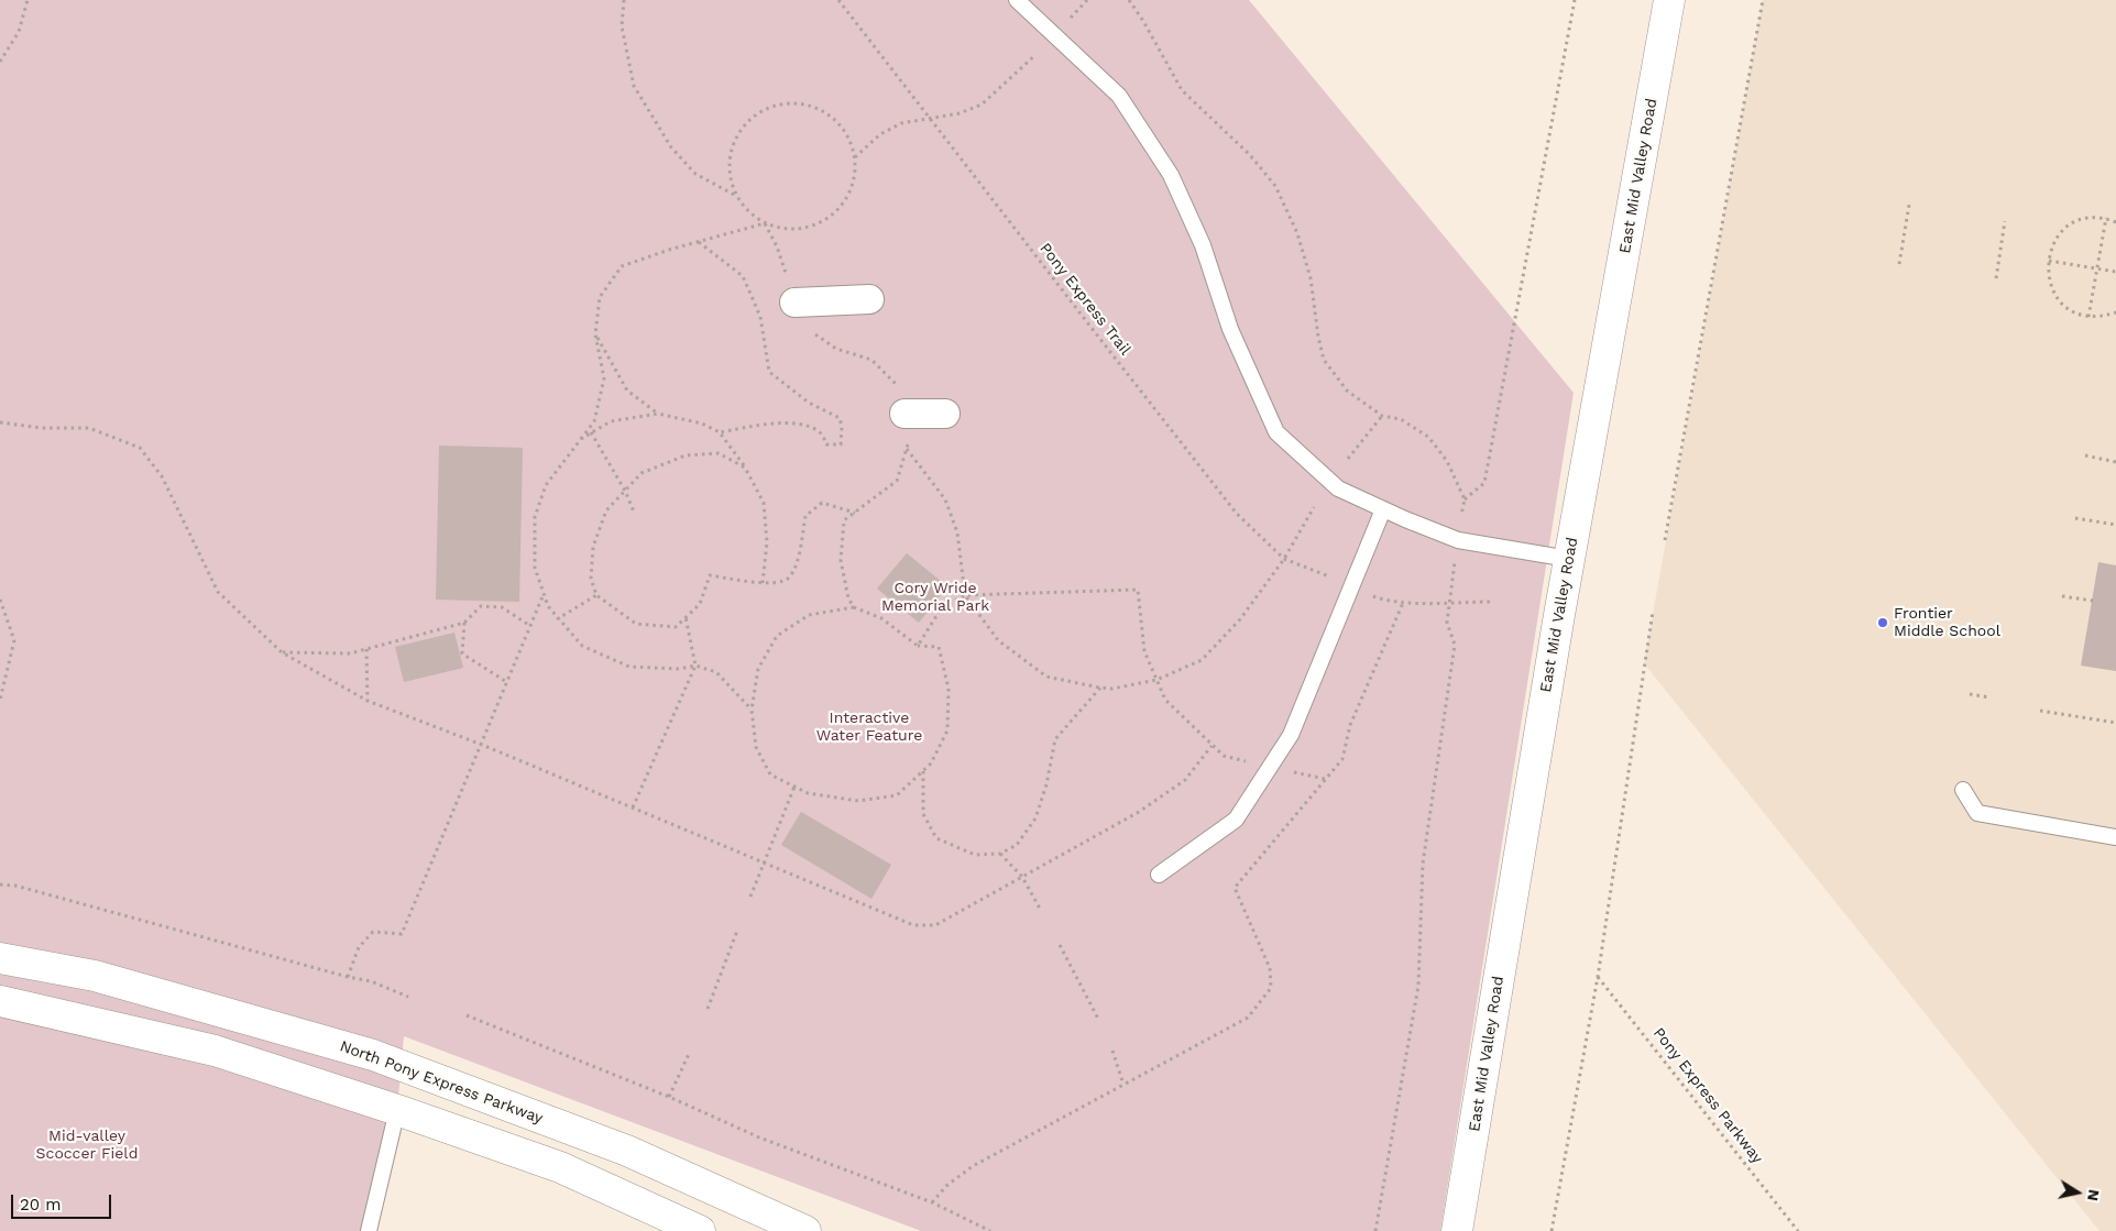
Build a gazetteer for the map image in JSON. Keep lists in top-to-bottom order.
{
  "streets": {
    "main road": ["East Mid Valley Road", "North Pony Express Parkway"],
    "path": ["Pony Express Trail", "Pony Express Parkway"]
  },
  "parks": ["Cory Wride Memorial Park", "Interactive Water Feature", "Mid-valley Scoccer Field"],
  "places": ["Frontier Middle School"],
  "scale_bar": "20 m",
  "north": "right"
}
